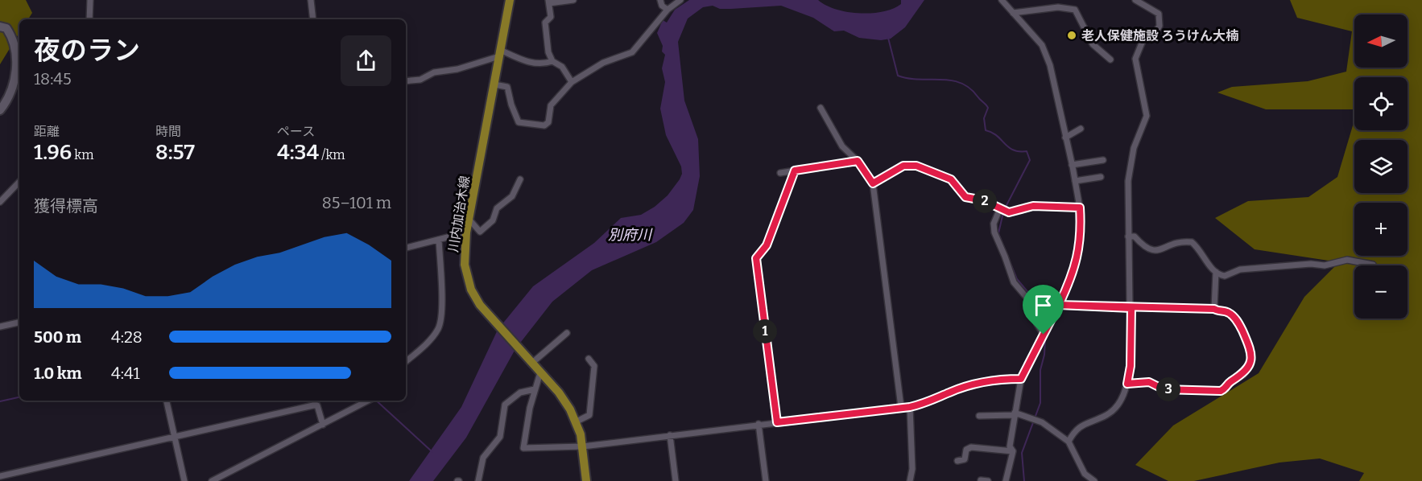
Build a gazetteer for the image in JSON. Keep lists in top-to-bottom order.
{
  "streets": {
    "main road": ["川内加治木線"]
  },
  "water": ["別府川"],
  "places": ["老人保健施設 ろうけん大楠"],
  "north": "left",
  "page": {
    "map_buttons": ["+", "−"],
    "heading": ["夜のラン", "18:45"],
    "stats": [
      ["距離", "1.96 km"],
      ["時間", "8:57"],
      ["ペース", "4:34 /km"]
    ],
    "chart": ["獲得標高", "85–101 m"],
    "pins": ["2", "1", "3"],
    "list": [
      {
        "name": "500 m",
        "note": "4:28"
      },
      {
        "name": "1.0 km",
        "note": "4:41"
      }
    ]
  }
}
